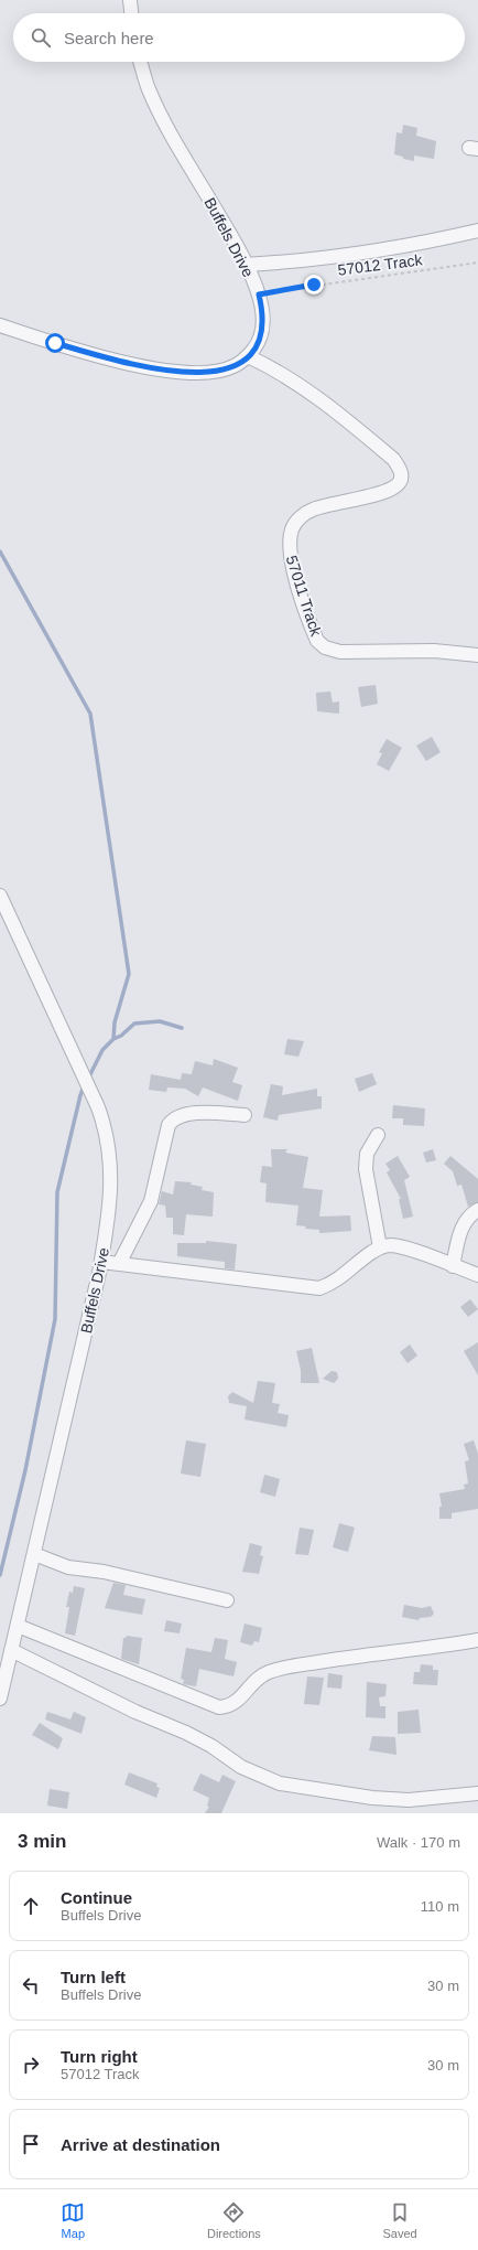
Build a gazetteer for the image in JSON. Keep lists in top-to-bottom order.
{
  "streets": {
    "street": ["Buffels Drive", "57011 Track"],
    "path": ["57012 Track"]
  },
  "crossings": [
    ["Buffels Drive", "57012 Track"],
    ["Buffels Drive", "57011 Track"]
  ],
  "page": {
    "search": "Search here",
    "heading": ["3 min", "Walk · 170 m"],
    "list": [
      ["Continue", "Buffels Drive", "110 m"],
      ["Turn left", "Buffels Drive", "30 m"],
      ["Turn right", "57012 Track", "30 m"],
      "Arrive at destination"
    ],
    "nav": ["Map", "Directions", "Saved"]
  }
}
